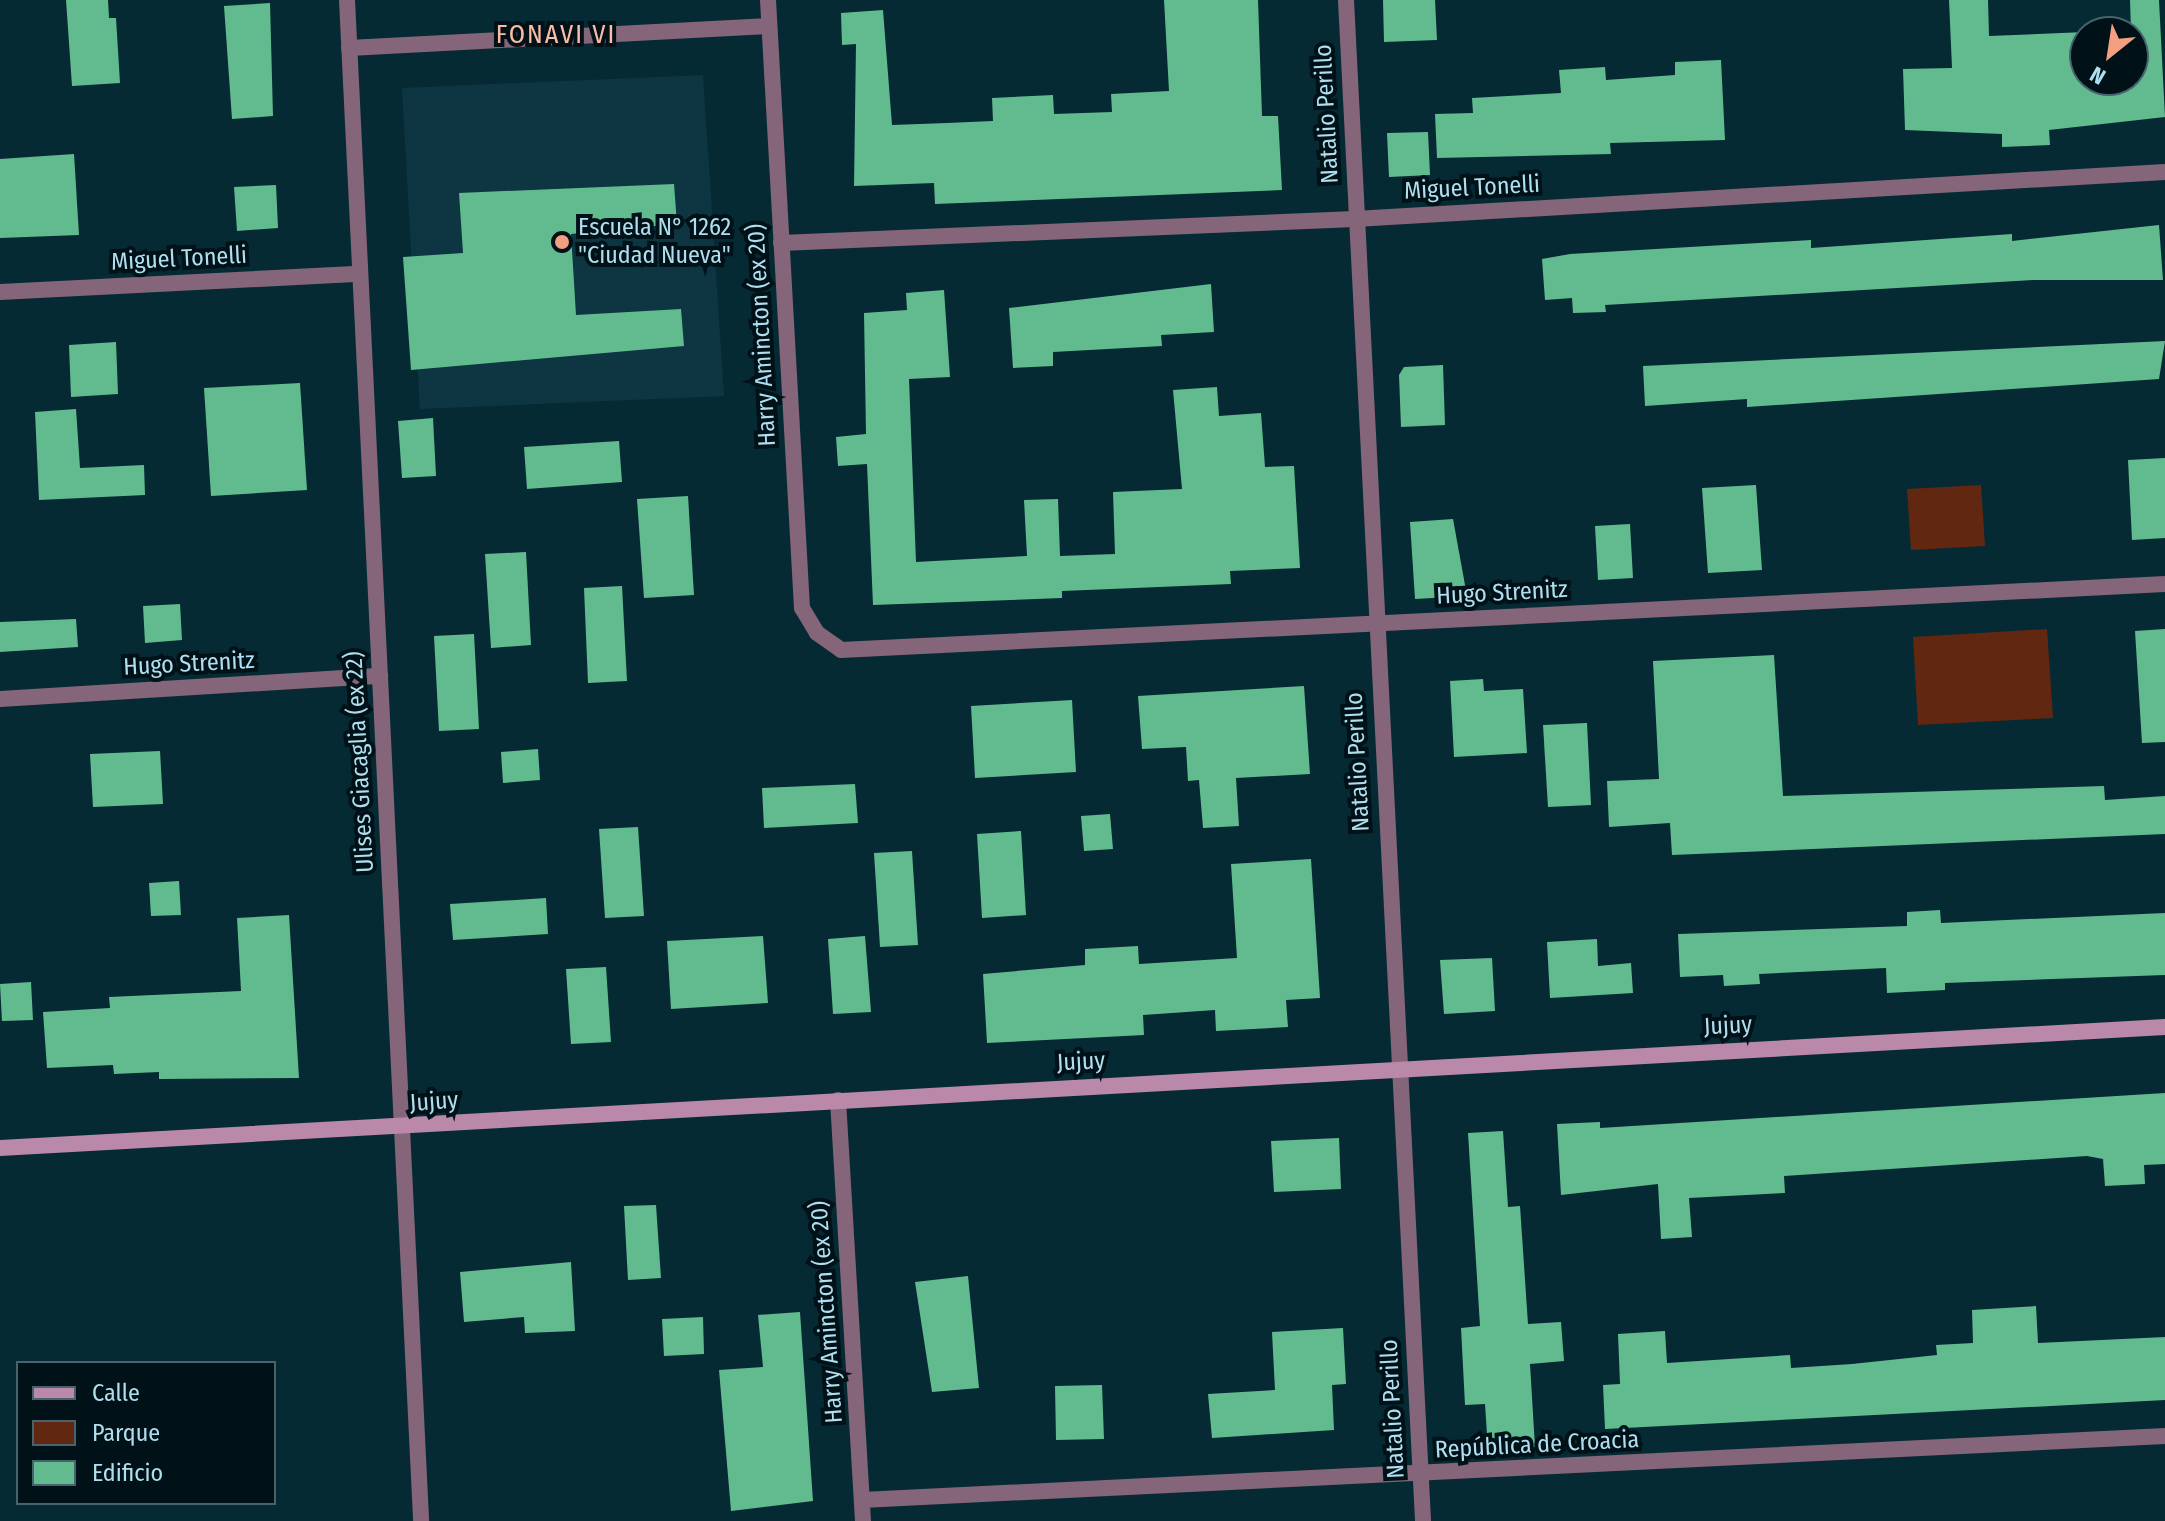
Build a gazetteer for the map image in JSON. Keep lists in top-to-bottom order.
{
  "streets": {
    "main road": ["Jujuy"],
    "street": [
      "Natalio Perillo",
      "Miguel Tonelli",
      "Harry Amincton (ex 20)",
      "Hugo Strenitz",
      "Ulises Giacaglia (ex 22)",
      "República de Croacia"
    ]
  },
  "crossings": [
    ["Natalio Perillo", "Miguel Tonelli"],
    ["Natalio Perillo", "Hugo Strenitz"],
    ["Natalio Perillo", "Jujuy"],
    ["Natalio Perillo", "República de Croacia"],
    ["Miguel Tonelli", "Harry Amincton (ex 20)"],
    ["Miguel Tonelli", "Ulises Giacaglia (ex 22)"],
    ["Harry Amincton (ex 20)", "Hugo Strenitz"],
    ["Harry Amincton (ex 20)", "Jujuy"],
    ["Harry Amincton (ex 20)", "República de Croacia"],
    ["Hugo Strenitz", "Ulises Giacaglia (ex 22)"],
    ["Ulises Giacaglia (ex 22)", "Jujuy"]
  ],
  "districts": ["FONAVI VI"],
  "places": ["Escuela N° 1262 \"Ciudad Nueva\""],
  "legend": ["Calle", "Parque", "Edificio"],
  "north": "bottom left"
}
